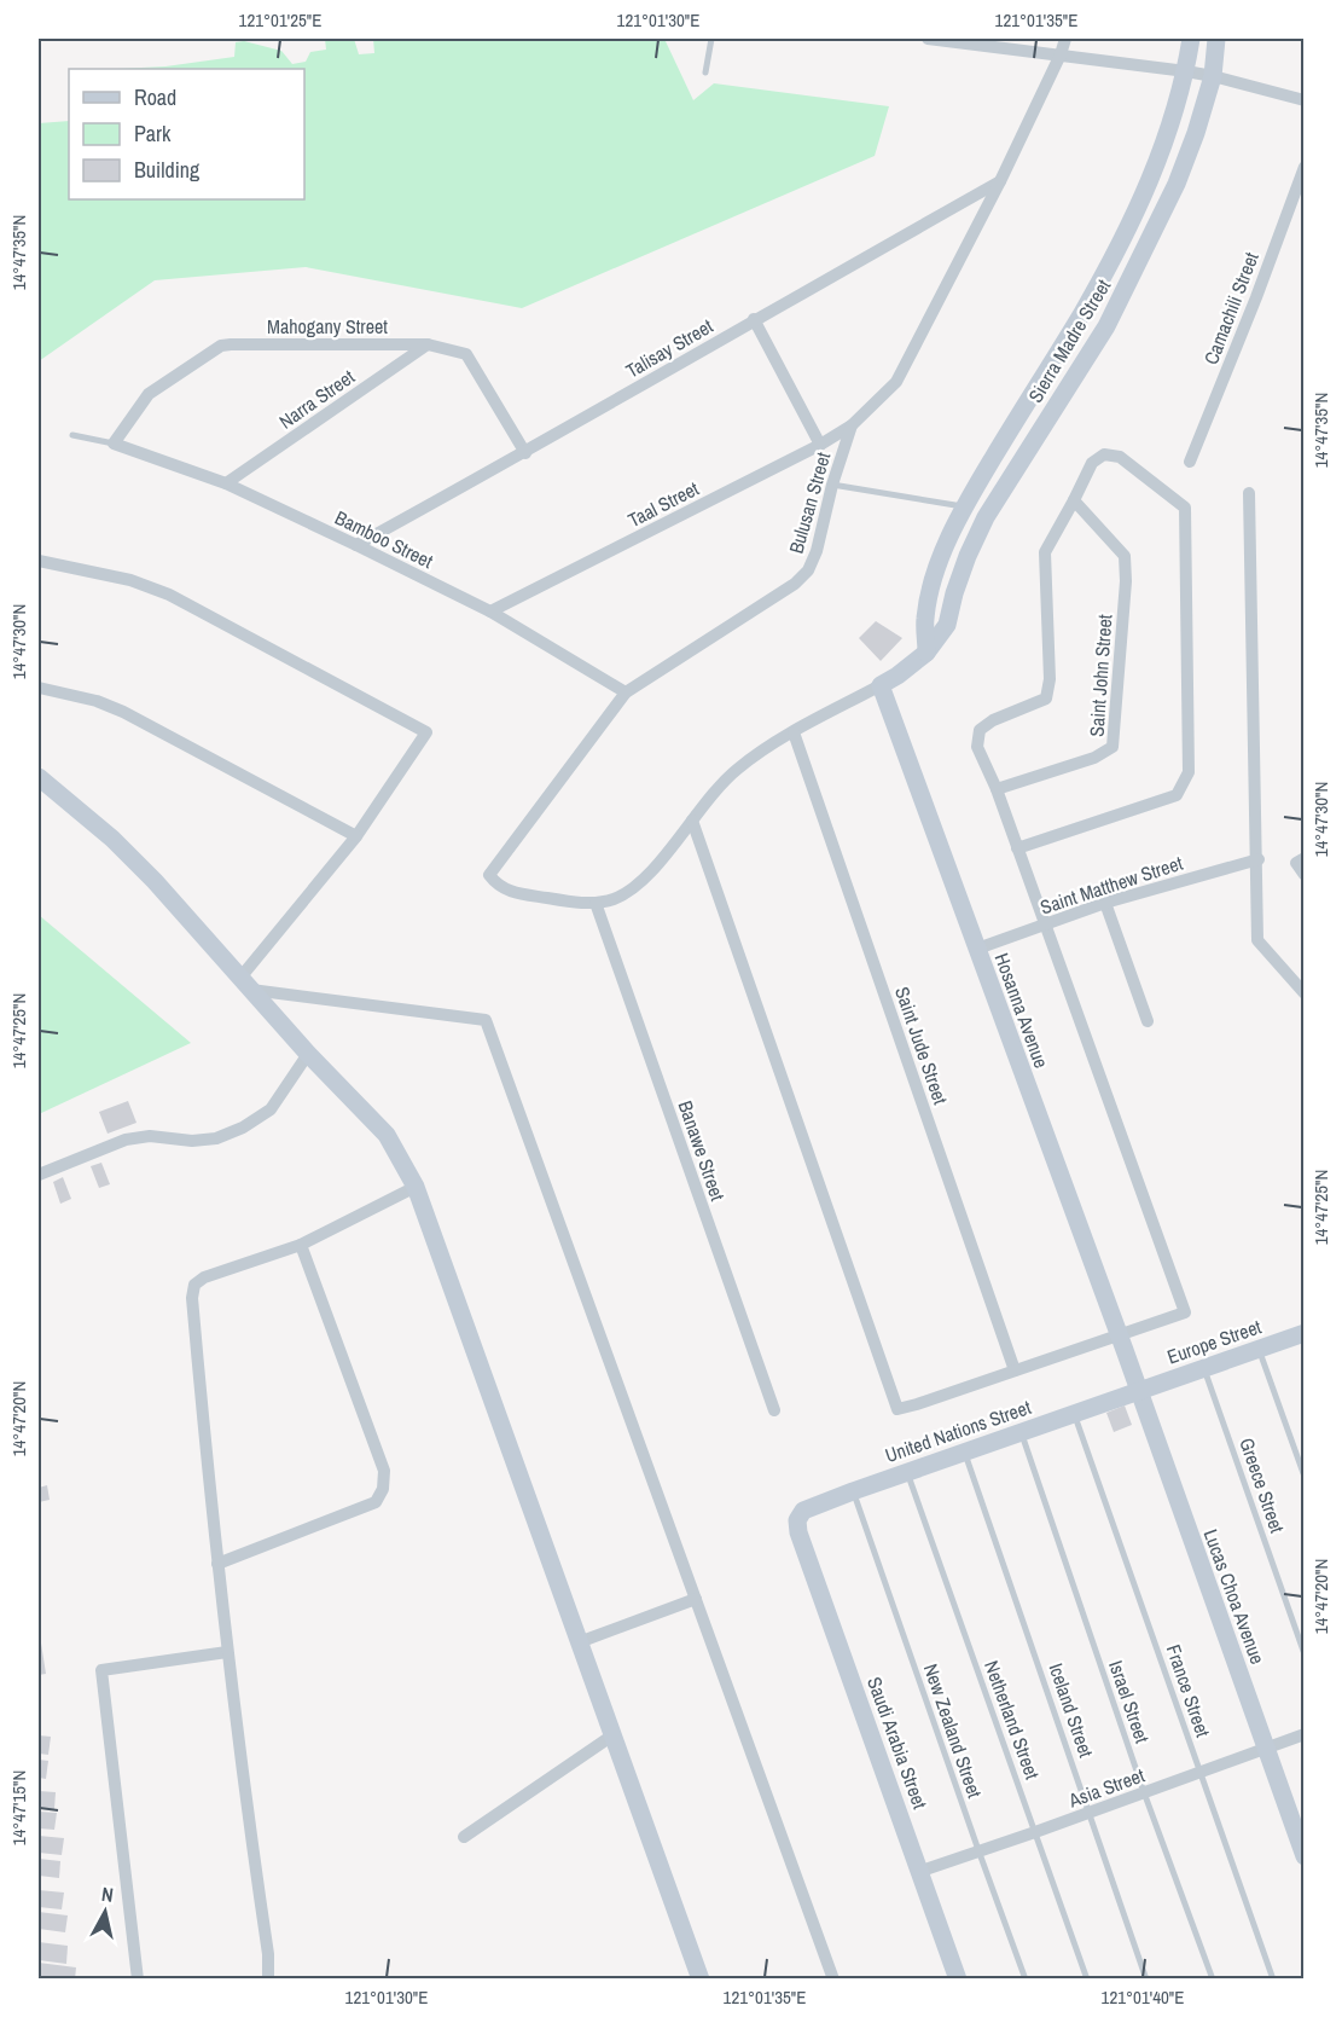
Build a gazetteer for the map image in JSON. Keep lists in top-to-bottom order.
{
  "streets": {
    "main road": [
      "Sierra Madre Street",
      "Hosanna Avenue",
      "Europe Street",
      "United Nations Street",
      "Lucas Choa Avenue",
      "Saudi Arabia Street"
    ],
    "street": [
      "Camachili Street",
      "Mahogany Street",
      "Talisay Street",
      "Narra Street",
      "Bulusan Street",
      "Taal Street",
      "Bamboo Street",
      "Saint John Street",
      "Saint Matthew Street",
      "Saint Jude Street",
      "Banawe Street",
      "Asia Street"
    ],
    "lane": [
      "Greece Street",
      "France Street",
      "Israel Street",
      "Iceland Street",
      "Netherland Street",
      "New Zealand Street"
    ]
  },
  "crossings": [
    ["Mahogany Street", "Talisay Street"],
    ["Mahogany Street", "Narra Street"],
    ["Mahogany Street", "Bamboo Street"],
    ["Sierra Madre Street", "Bulusan Street"],
    ["Sierra Madre Street", "Hosanna Avenue"],
    ["Sierra Madre Street", "Saint Jude Street"],
    ["Sierra Madre Street", "Banawe Street"],
    ["Talisay Street", "Bulusan Street"],
    ["Talisay Street", "Bamboo Street"],
    ["Narra Street", "Bamboo Street"],
    ["Bulusan Street", "Taal Street"],
    ["Bulusan Street", "Bamboo Street"],
    ["Taal Street", "Bamboo Street"],
    ["Saint Matthew Street", "Hosanna Avenue"],
    ["Hosanna Avenue", "Lucas Choa Avenue"],
    ["Europe Street", "United Nations Street"],
    ["Europe Street", "Greece Street"],
    ["Europe Street", "Lucas Choa Avenue"],
    ["United Nations Street", "Lucas Choa Avenue"],
    ["United Nations Street", "France Street"],
    ["United Nations Street", "Israel Street"],
    ["United Nations Street", "Iceland Street"],
    ["United Nations Street", "Netherland Street"],
    ["United Nations Street", "New Zealand Street"],
    ["United Nations Street", "Saudi Arabia Street"],
    ["Lucas Choa Avenue", "Asia Street"],
    ["France Street", "Asia Street"],
    ["Israel Street", "Asia Street"],
    ["Iceland Street", "Asia Street"],
    ["Netherland Street", "Asia Street"],
    ["New Zealand Street", "Asia Street"],
    ["Saudi Arabia Street", "Asia Street"]
  ],
  "legend": ["Road", "Park", "Building"],
  "north": "top",
  "coordinates": [
    "121°01'25\"E",
    "121°01'30\"E",
    "121°01'35\"E",
    "14°47'35\"N",
    "14°47'30\"N",
    "14°47'25\"N",
    "14°47'20\"N",
    "14°47'15\"N",
    "121°01'40\"E"
  ]
}
